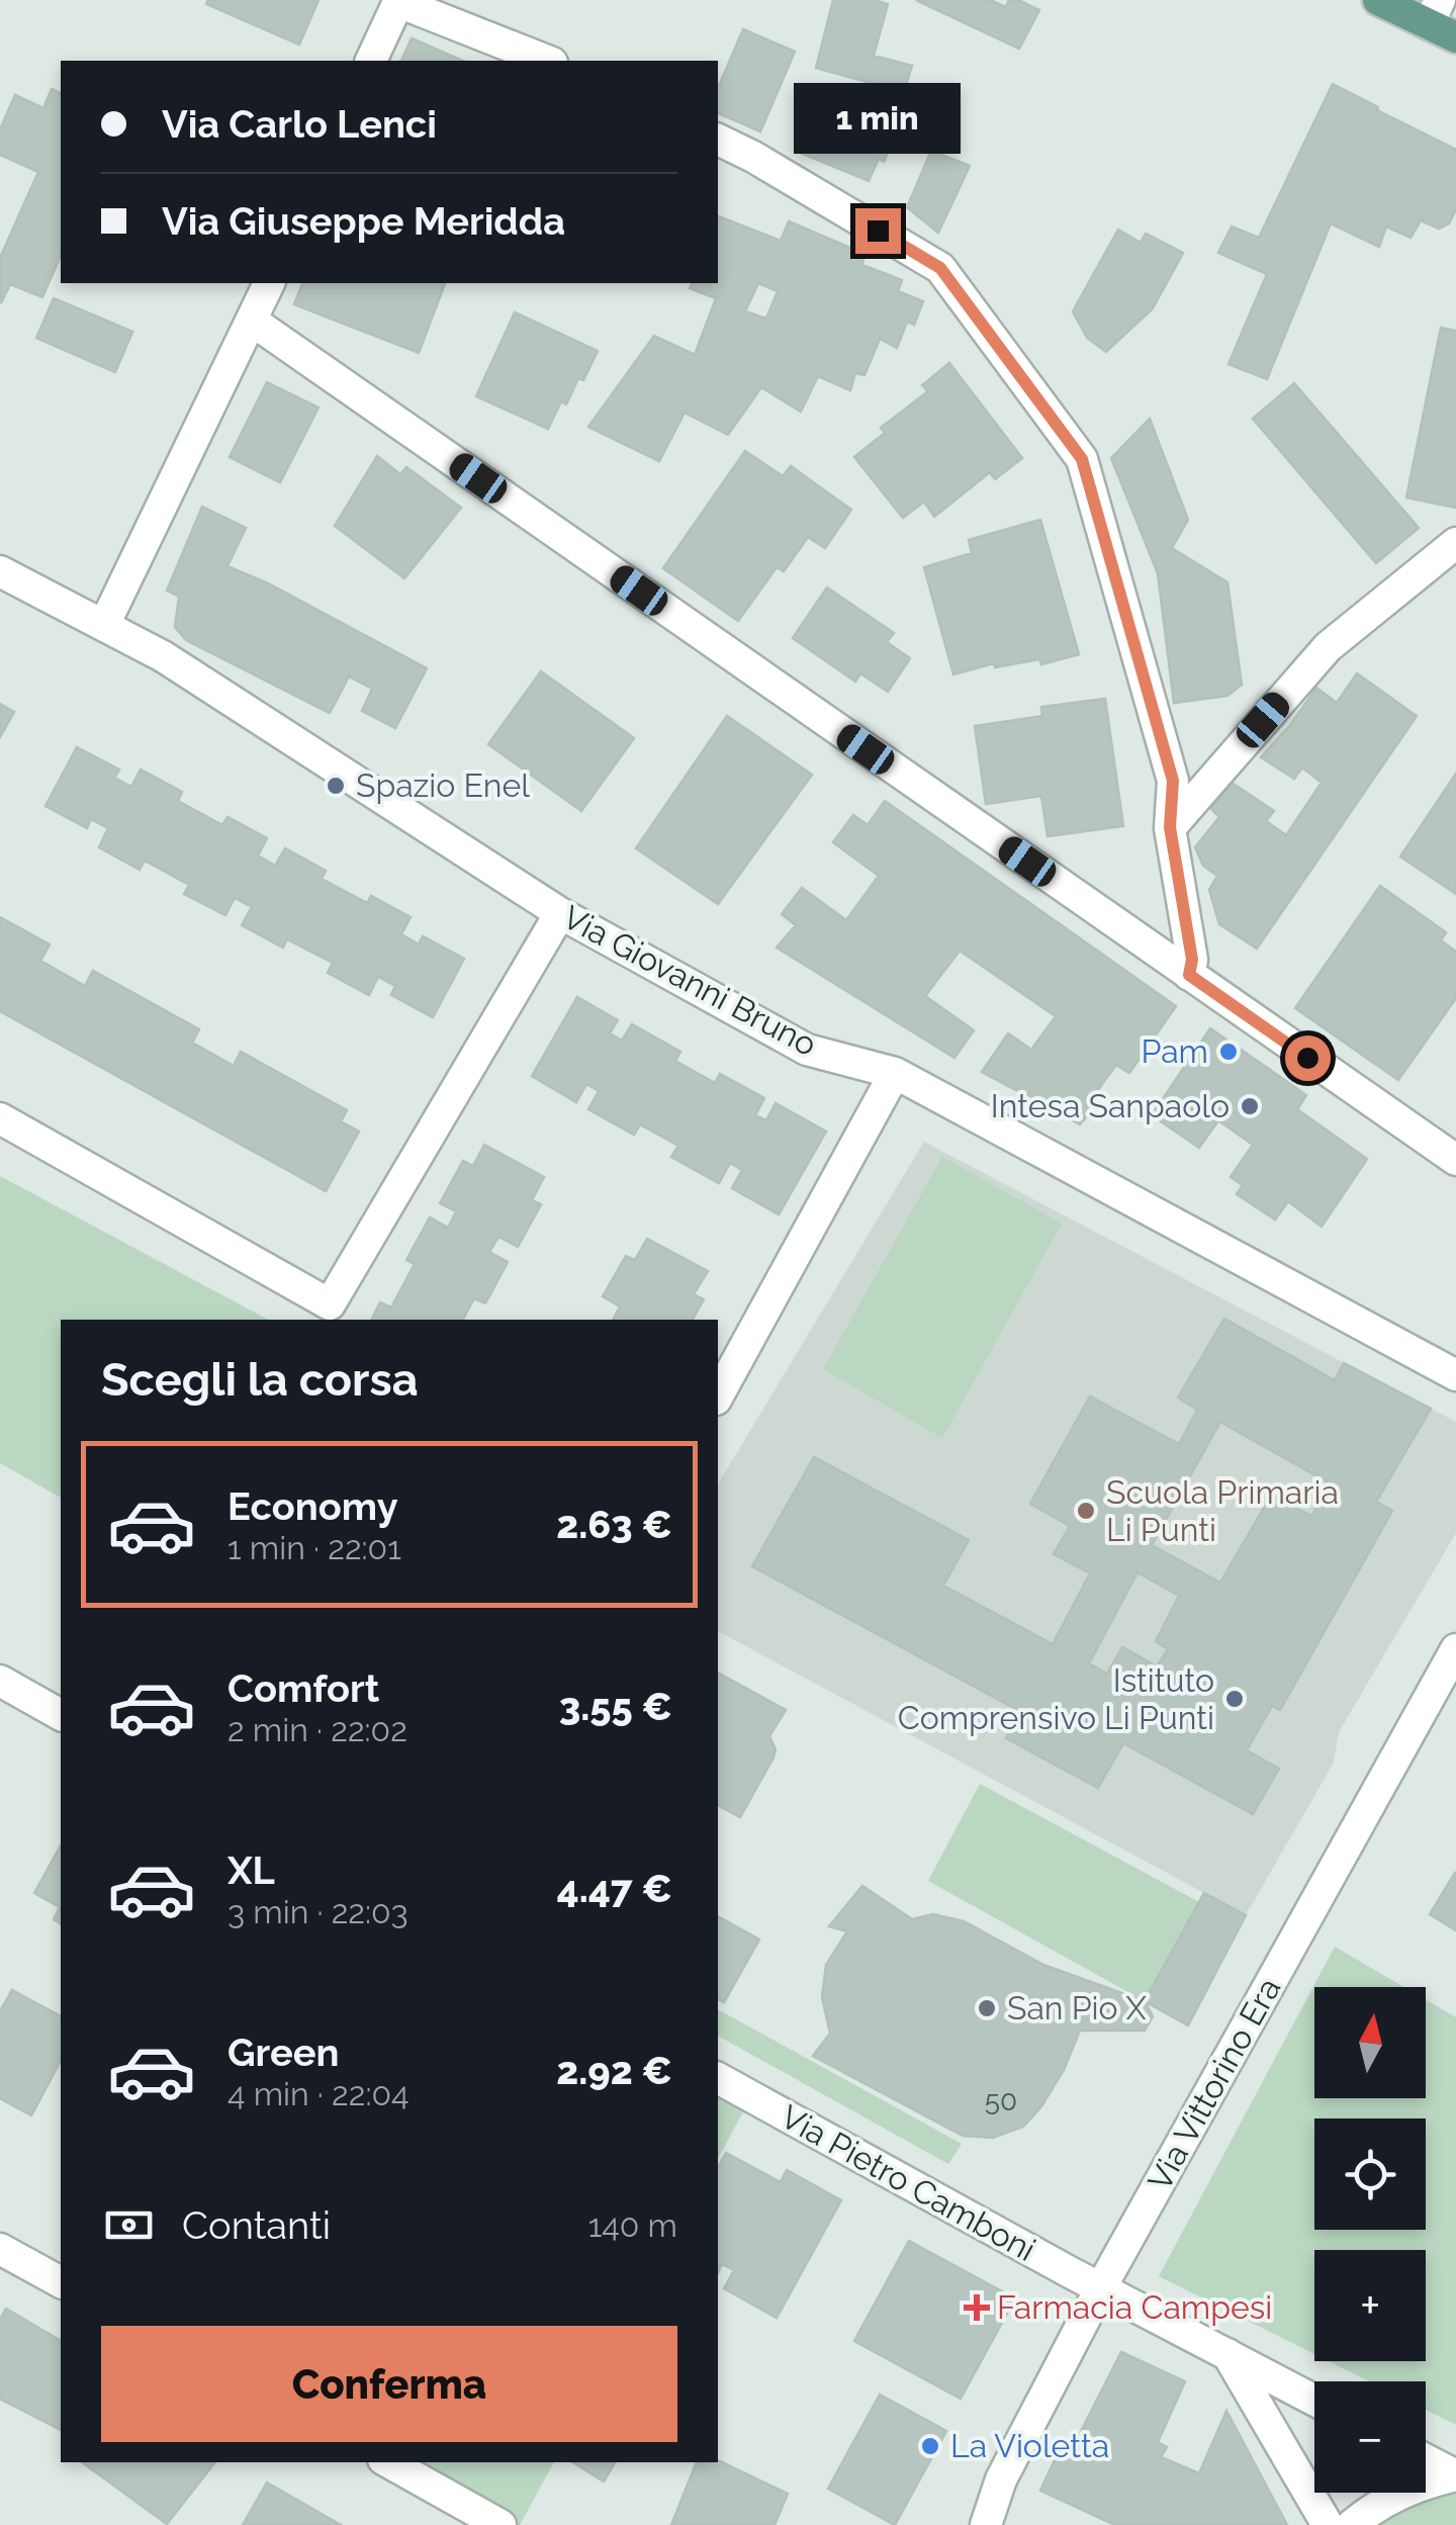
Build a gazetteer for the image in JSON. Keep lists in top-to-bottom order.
{
  "streets": {
    "street": ["Via Giovanni Bruno", "Via Vittorino Era", "Via Pietro Camboni"]
  },
  "crossings": [
    ["Via Vittorino Era", "Via Pietro Camboni"]
  ],
  "places": {
    "other": [
      "Spazio Enel",
      "Pam",
      "Intesa Sanpaolo",
      "Scuola Primaria Li Punti",
      "Istituto Comprensivo Li Punti",
      "San Pio X",
      "La Violetta"
    ],
    "health": ["Farmacia Campesi"]
  },
  "house_numbers": ["50"],
  "north": "top",
  "page": {
    "banner": ["Via Carlo Lenci", "Via Giuseppe Meridda"],
    "bubble": "1 min",
    "heading": "Scegli la corsa",
    "list": [
      {
        "name": "Economy",
        "note": "1 min · 22:01",
        "value": "2.63 €"
      },
      {
        "name": "Comfort",
        "note": "2 min · 22:02",
        "value": "3.55 €"
      },
      {
        "name": "XL",
        "note": "3 min · 22:03",
        "value": "4.47 €"
      },
      {
        "name": "Green",
        "note": "4 min · 22:04",
        "value": "2.92 €"
      }
    ],
    "map_buttons": ["+", "−"],
    "pay": ["Contanti", "140 m"],
    "buttons": "Conferma"
  }
}
